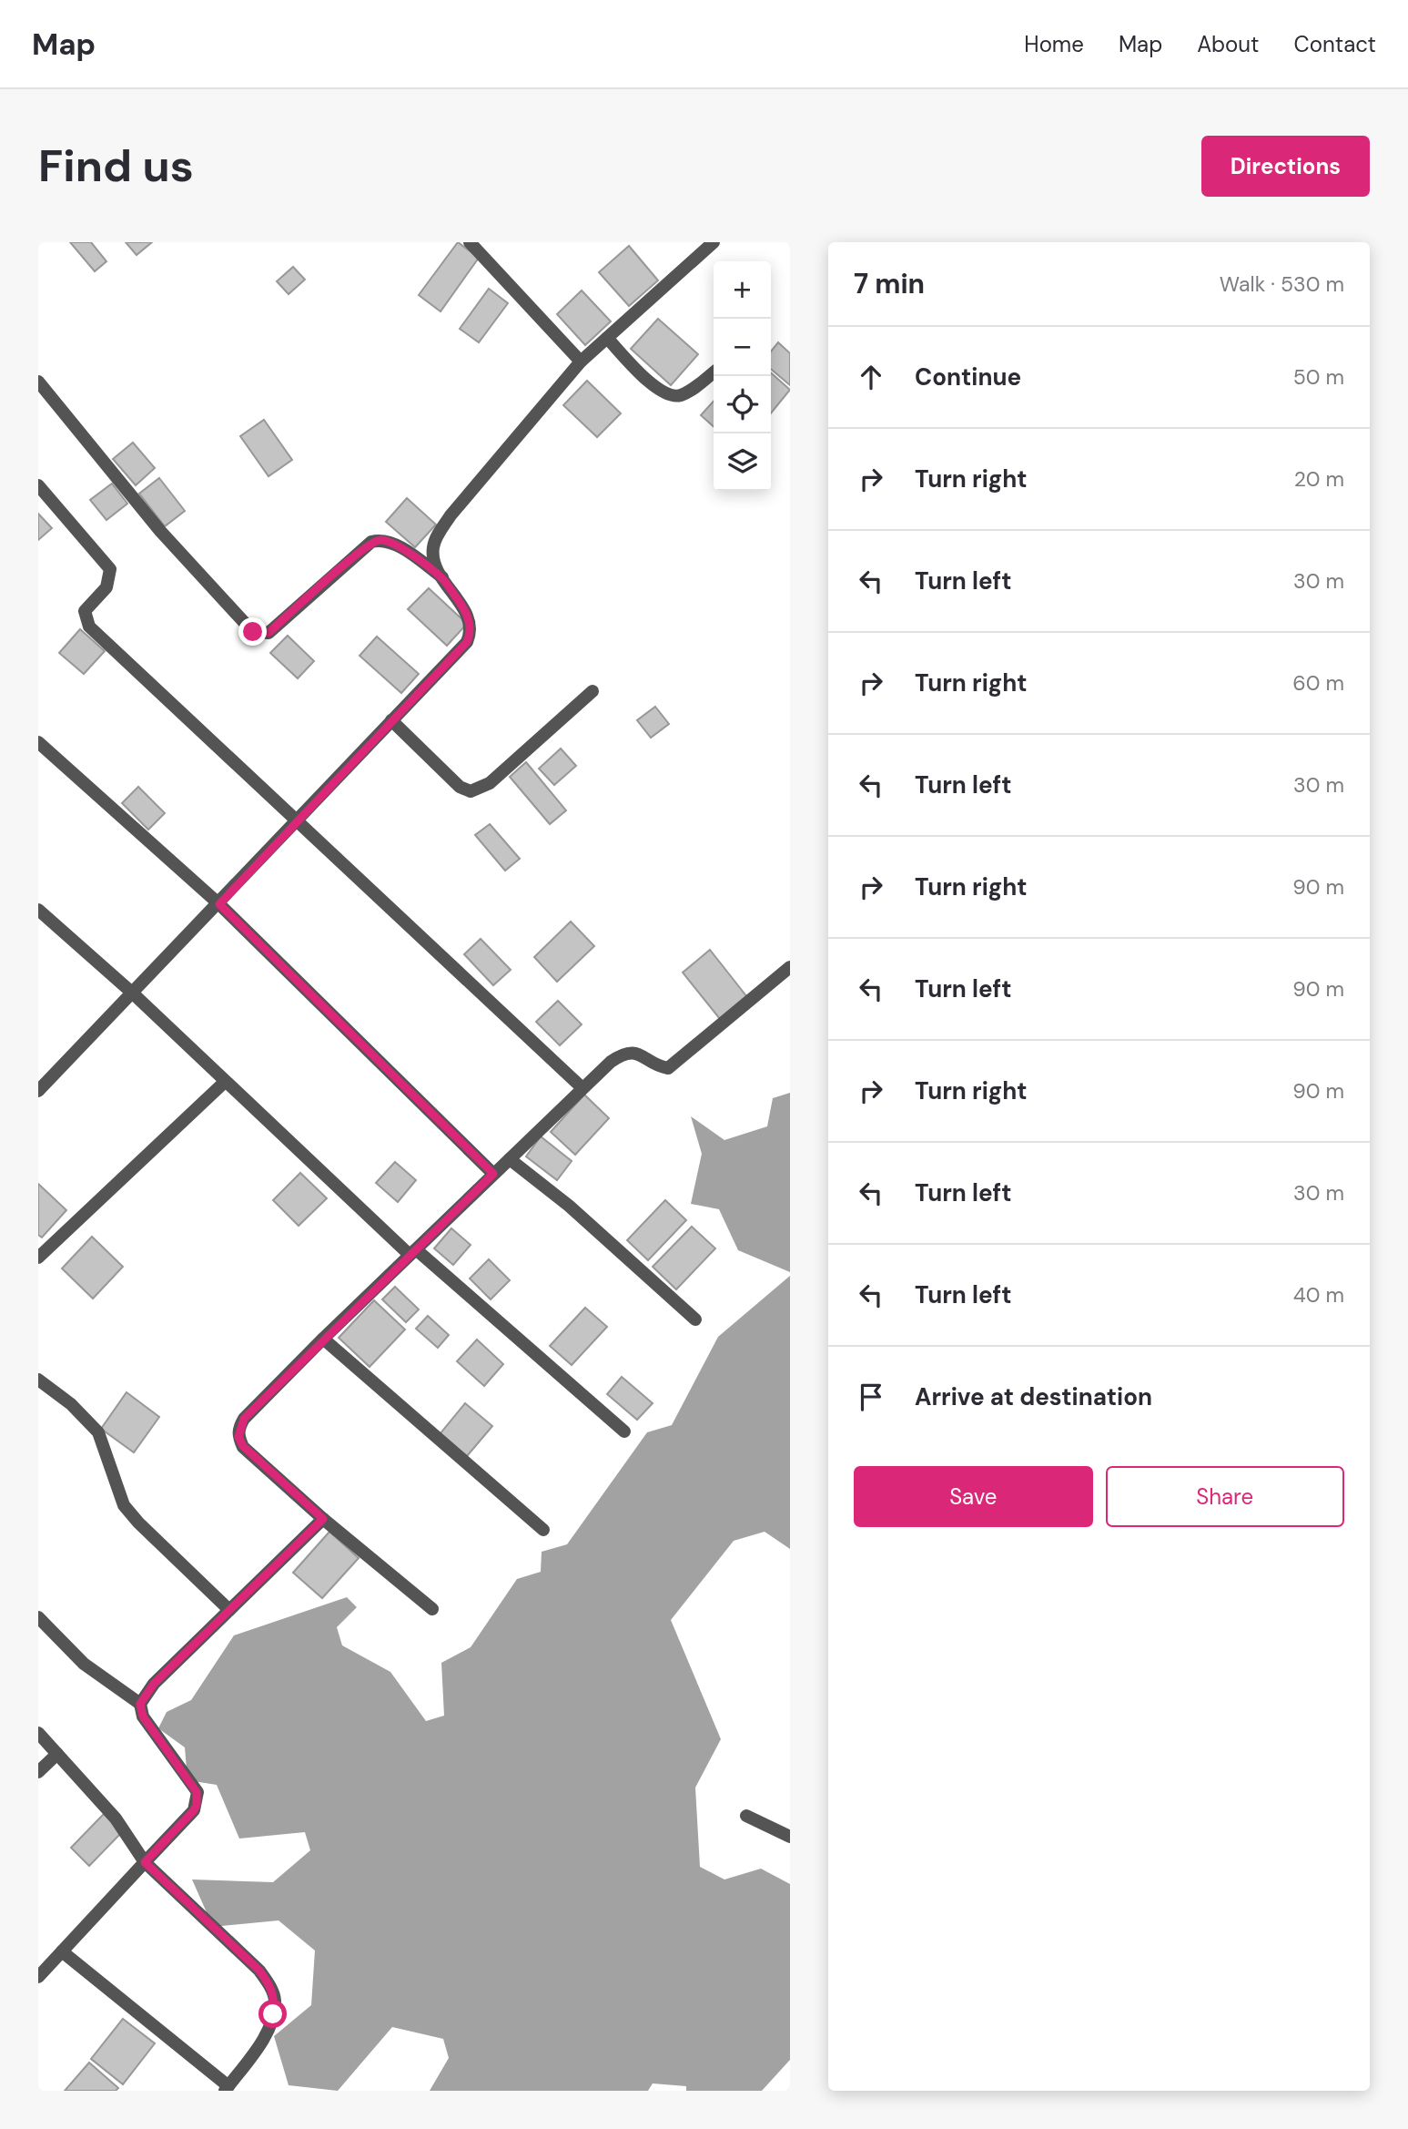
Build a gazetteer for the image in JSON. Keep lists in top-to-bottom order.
{
  "page": {
    "header": "Map",
    "nav": [
      "Home",
      "Map",
      "About",
      "Contact"
    ],
    "buttons": [
      "Directions",
      ["Save", "Share"]
    ],
    "title": "Find us",
    "heading": ["7 min", "Walk · 530 m"],
    "map_buttons": ["+", "−"],
    "list": [
      ["Continue", "50 m"],
      ["Turn right", "20 m"],
      ["Turn left", "30 m"],
      ["Turn right", "60 m"],
      ["Turn left", "30 m"],
      ["Turn right", "90 m"],
      ["Turn left", "90 m"],
      ["Turn right", "90 m"],
      ["Turn left", "30 m"],
      ["Turn left", "40 m"],
      "Arrive at destination"
    ]
  }
}
